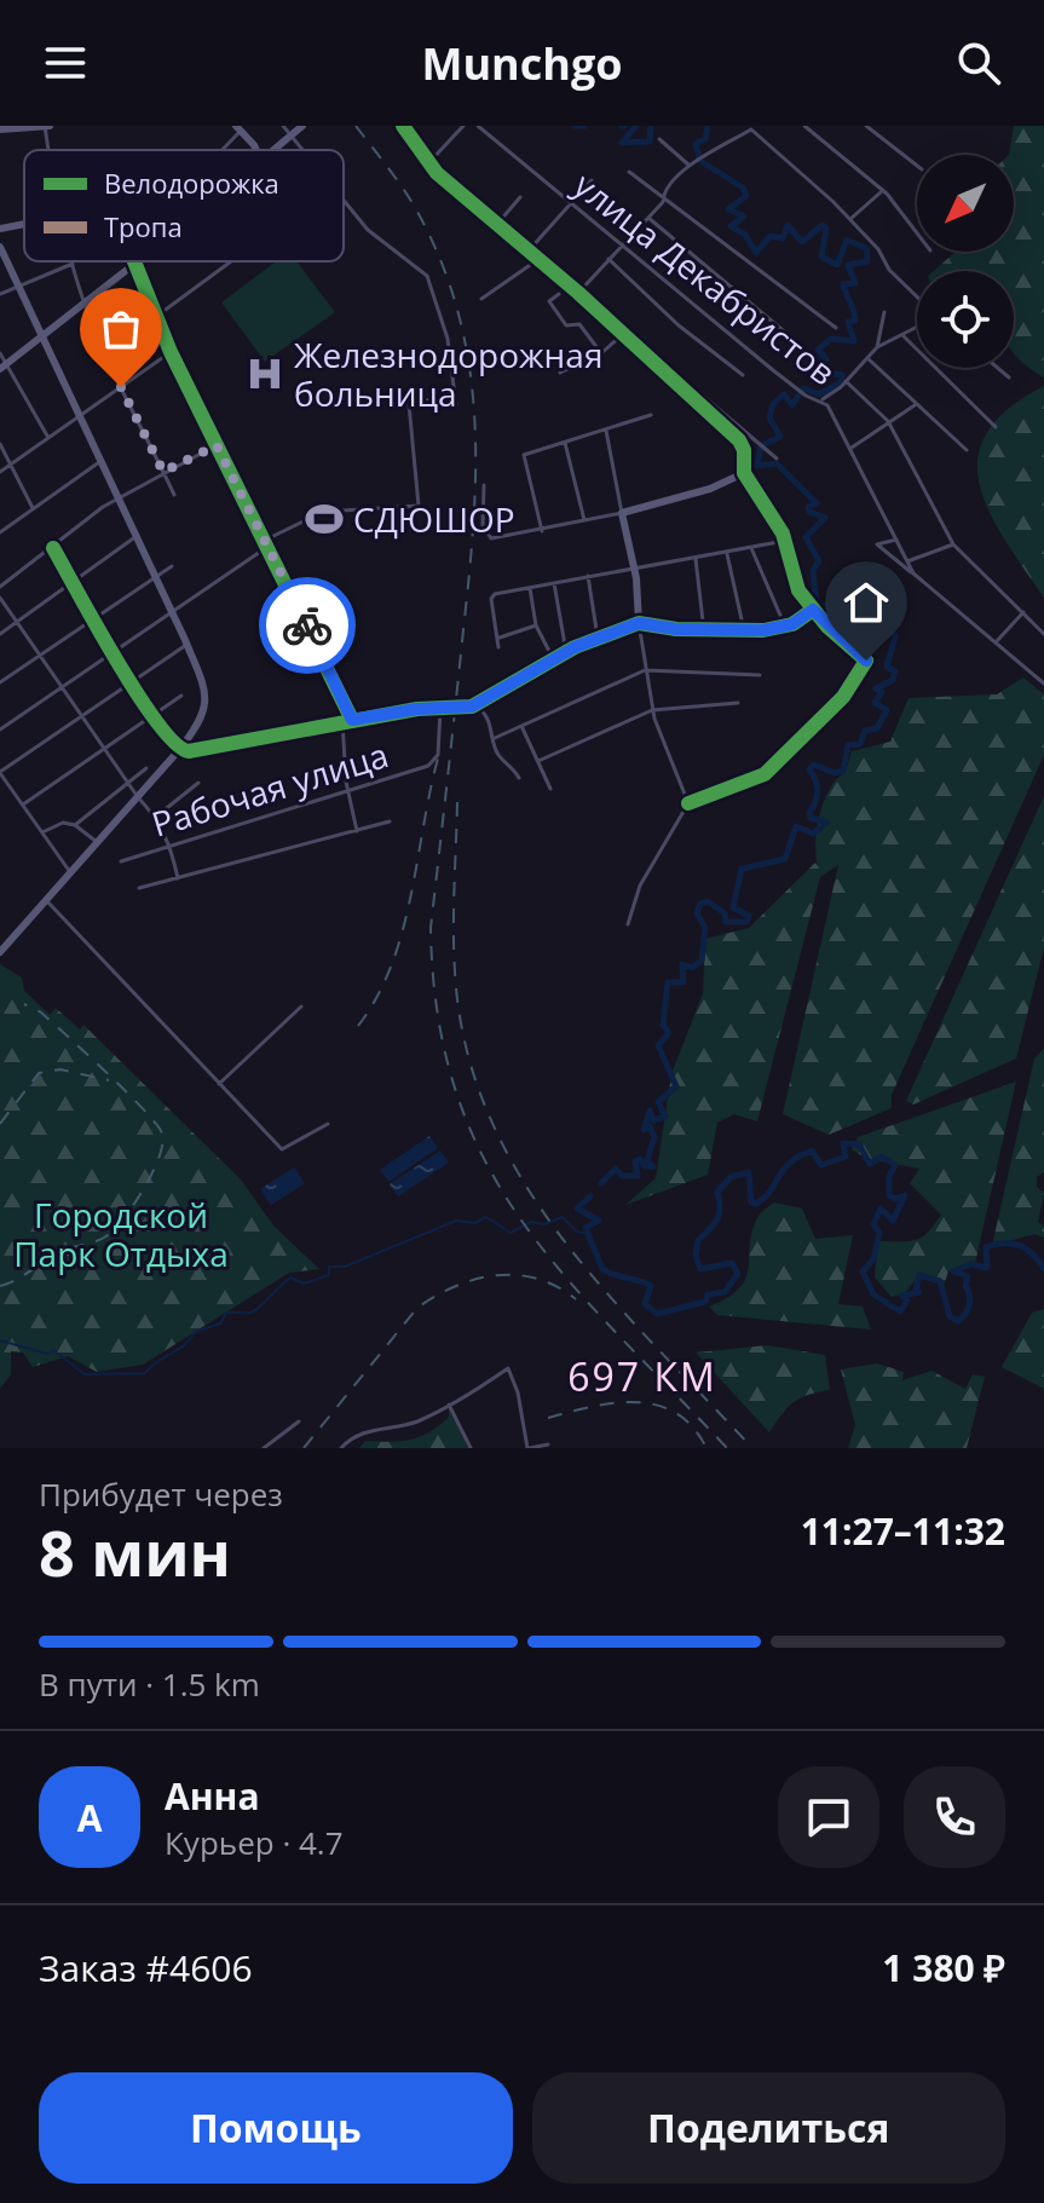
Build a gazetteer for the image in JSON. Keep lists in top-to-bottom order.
{
  "streets": {
    "street": ["улица Декабристов", "Рабочая улица"]
  },
  "districts": ["697 КМ"],
  "parks": ["Городской Парк Отдыха"],
  "places": {
    "hospital": ["Железнодорожная больница"],
    "sports": ["СДЮШОР"]
  },
  "legend": ["Велодорожка", "Тропа"],
  "north": "bottom left",
  "page": {
    "header": "Munchgo",
    "heading": ["8 мин", "Прибудет через", "11:27–11:32"],
    "panel": [
      "Анна",
      "Курьер · 4.7",
      "Заказ #4606",
      "1 380 ₽"
    ],
    "bar": "В пути · 1.5 km",
    "round": "А",
    "buttons": ["Помощь", "Поделиться"]
  }
}
